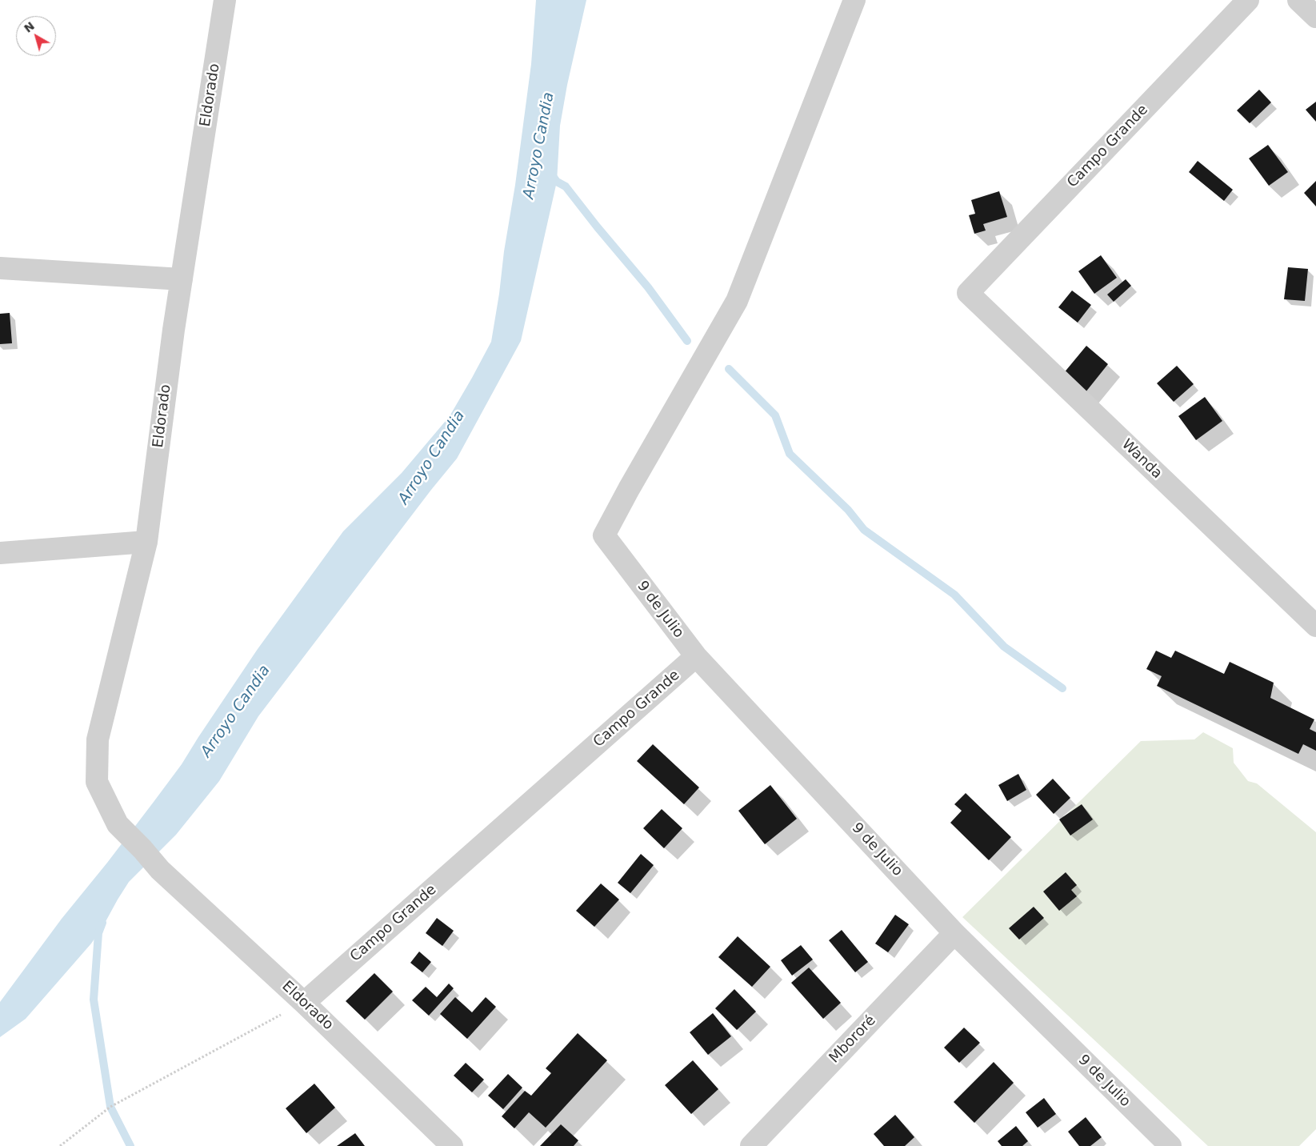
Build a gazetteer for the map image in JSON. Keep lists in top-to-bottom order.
{
  "streets": {
    "street": [
      "Eldorado",
      "Campo Grande",
      "Wanda",
      "9 de Julio",
      "Mbororé"
    ]
  },
  "crossings": [
    ["Eldorado", "Campo Grande"],
    ["Campo Grande", "Wanda"],
    ["Campo Grande", "9 de Julio"],
    ["9 de Julio", "Mbororé"]
  ],
  "water": ["Arroyo Candia"],
  "north": "top left"
}
